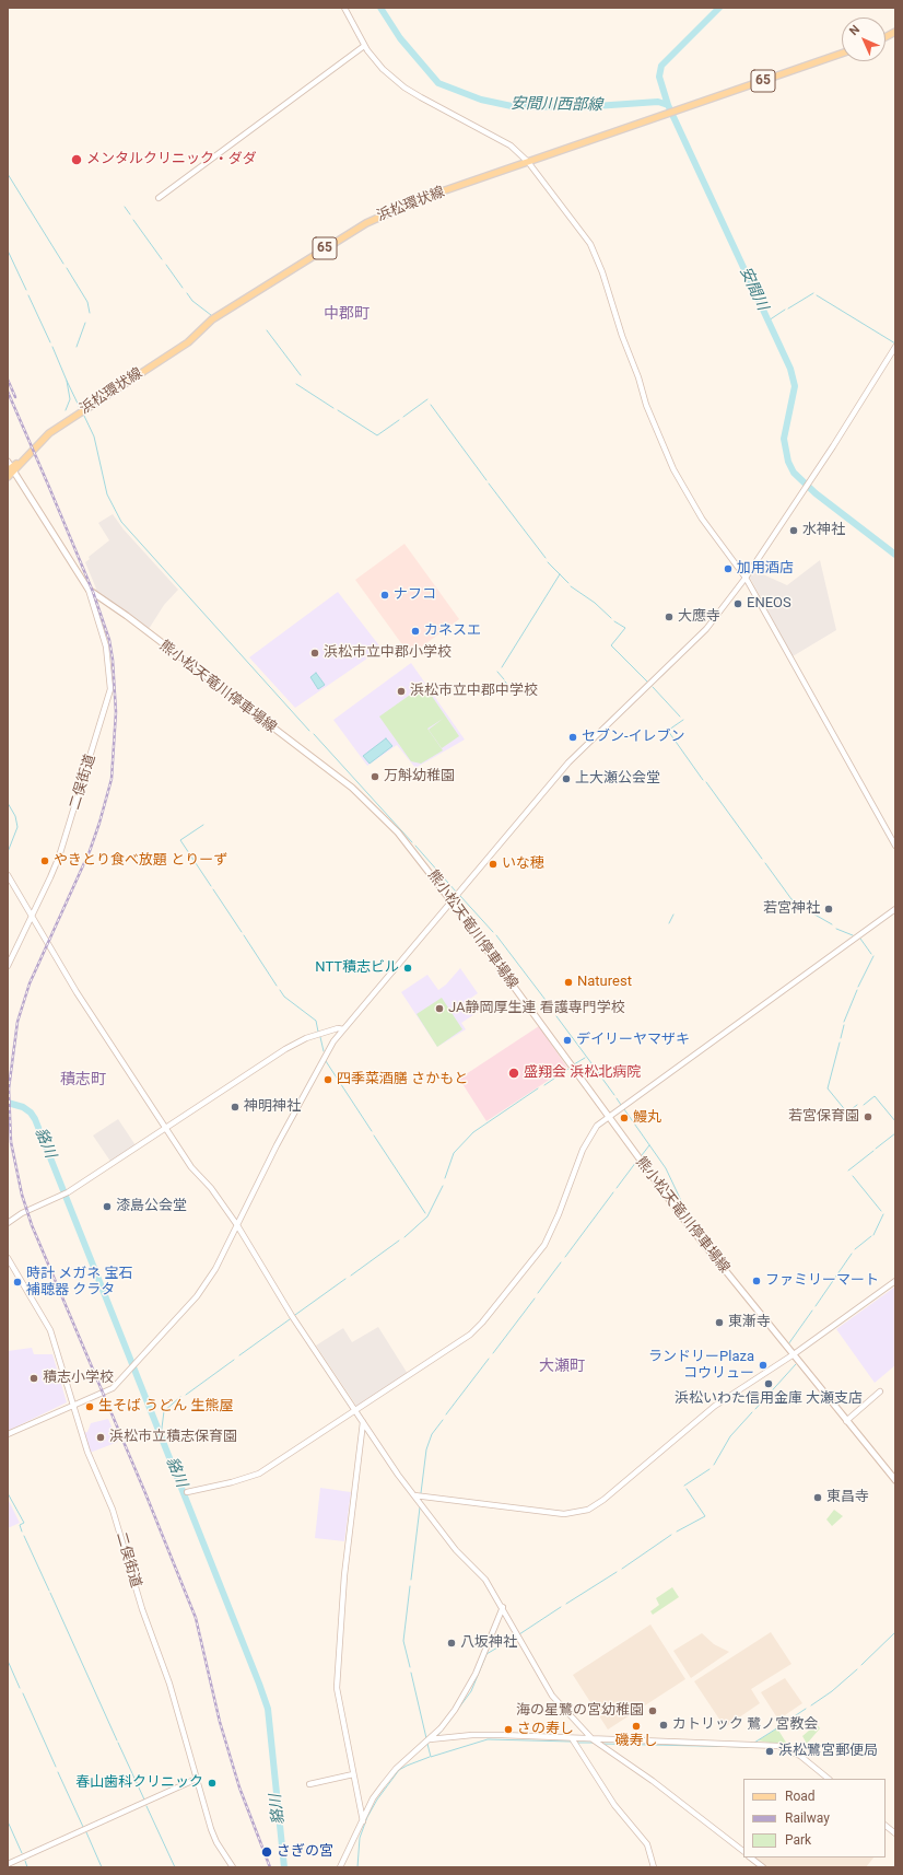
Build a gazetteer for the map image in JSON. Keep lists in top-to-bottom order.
{
  "streets": {
    "main road": ["65", "浜松環状線", "熊小松天竜川停車場線"],
    "street": ["二俣街道"]
  },
  "crossings": [
    ["浜松環状線", "熊小松天竜川停車場線"],
    ["熊小松天竜川停車場線", "二俣街道"]
  ],
  "districts": ["中郡町", "積志町", "大瀬町"],
  "water": ["安間川西部線", "安間川", "貉川"],
  "places": [
    "メンタルクリニック・ダダ",
    "水神社",
    "加用酒店",
    "ナフコ",
    "ENEOS",
    "大應寺",
    "カネスエ",
    "浜松市立中郡小学校",
    "浜松市立中郡中学校",
    "セブン-イレブン",
    "万斛幼稚園",
    "上大瀬公会堂",
    "やきとり食べ放題 とりーず",
    "いな穂",
    "若宮神社",
    "NTT積志ビル",
    "Naturest",
    "JA静岡厚生連 看護専門学校",
    "デイリーヤマザキ",
    "盛翔会 浜松北病院",
    "四季菜酒膳 さかもと",
    "神明神社",
    "若宮保育園",
    "鰻丸",
    "漆島公会堂",
    "ファミリーマート",
    "時計 メガネ 宝石 補聴器 クラタ",
    "東漸寺",
    "ランドリーPlaza コウリュー",
    "積志小学校",
    "浜松いわた信用金庫 大瀬支店",
    "生そば うどん 生熊屋",
    "浜松市立積志保育園",
    "東昌寺",
    "八坂神社",
    "海の星鷺の宮幼稚園",
    "カトリック 鷺ノ宮教会",
    "磯寿し",
    "さの寿し",
    "浜松鷺宮郵便局",
    "春山歯科クリニック",
    "さぎの宮"
  ],
  "legend": ["Road", "Railway", "Park"],
  "north": "top left"
}
